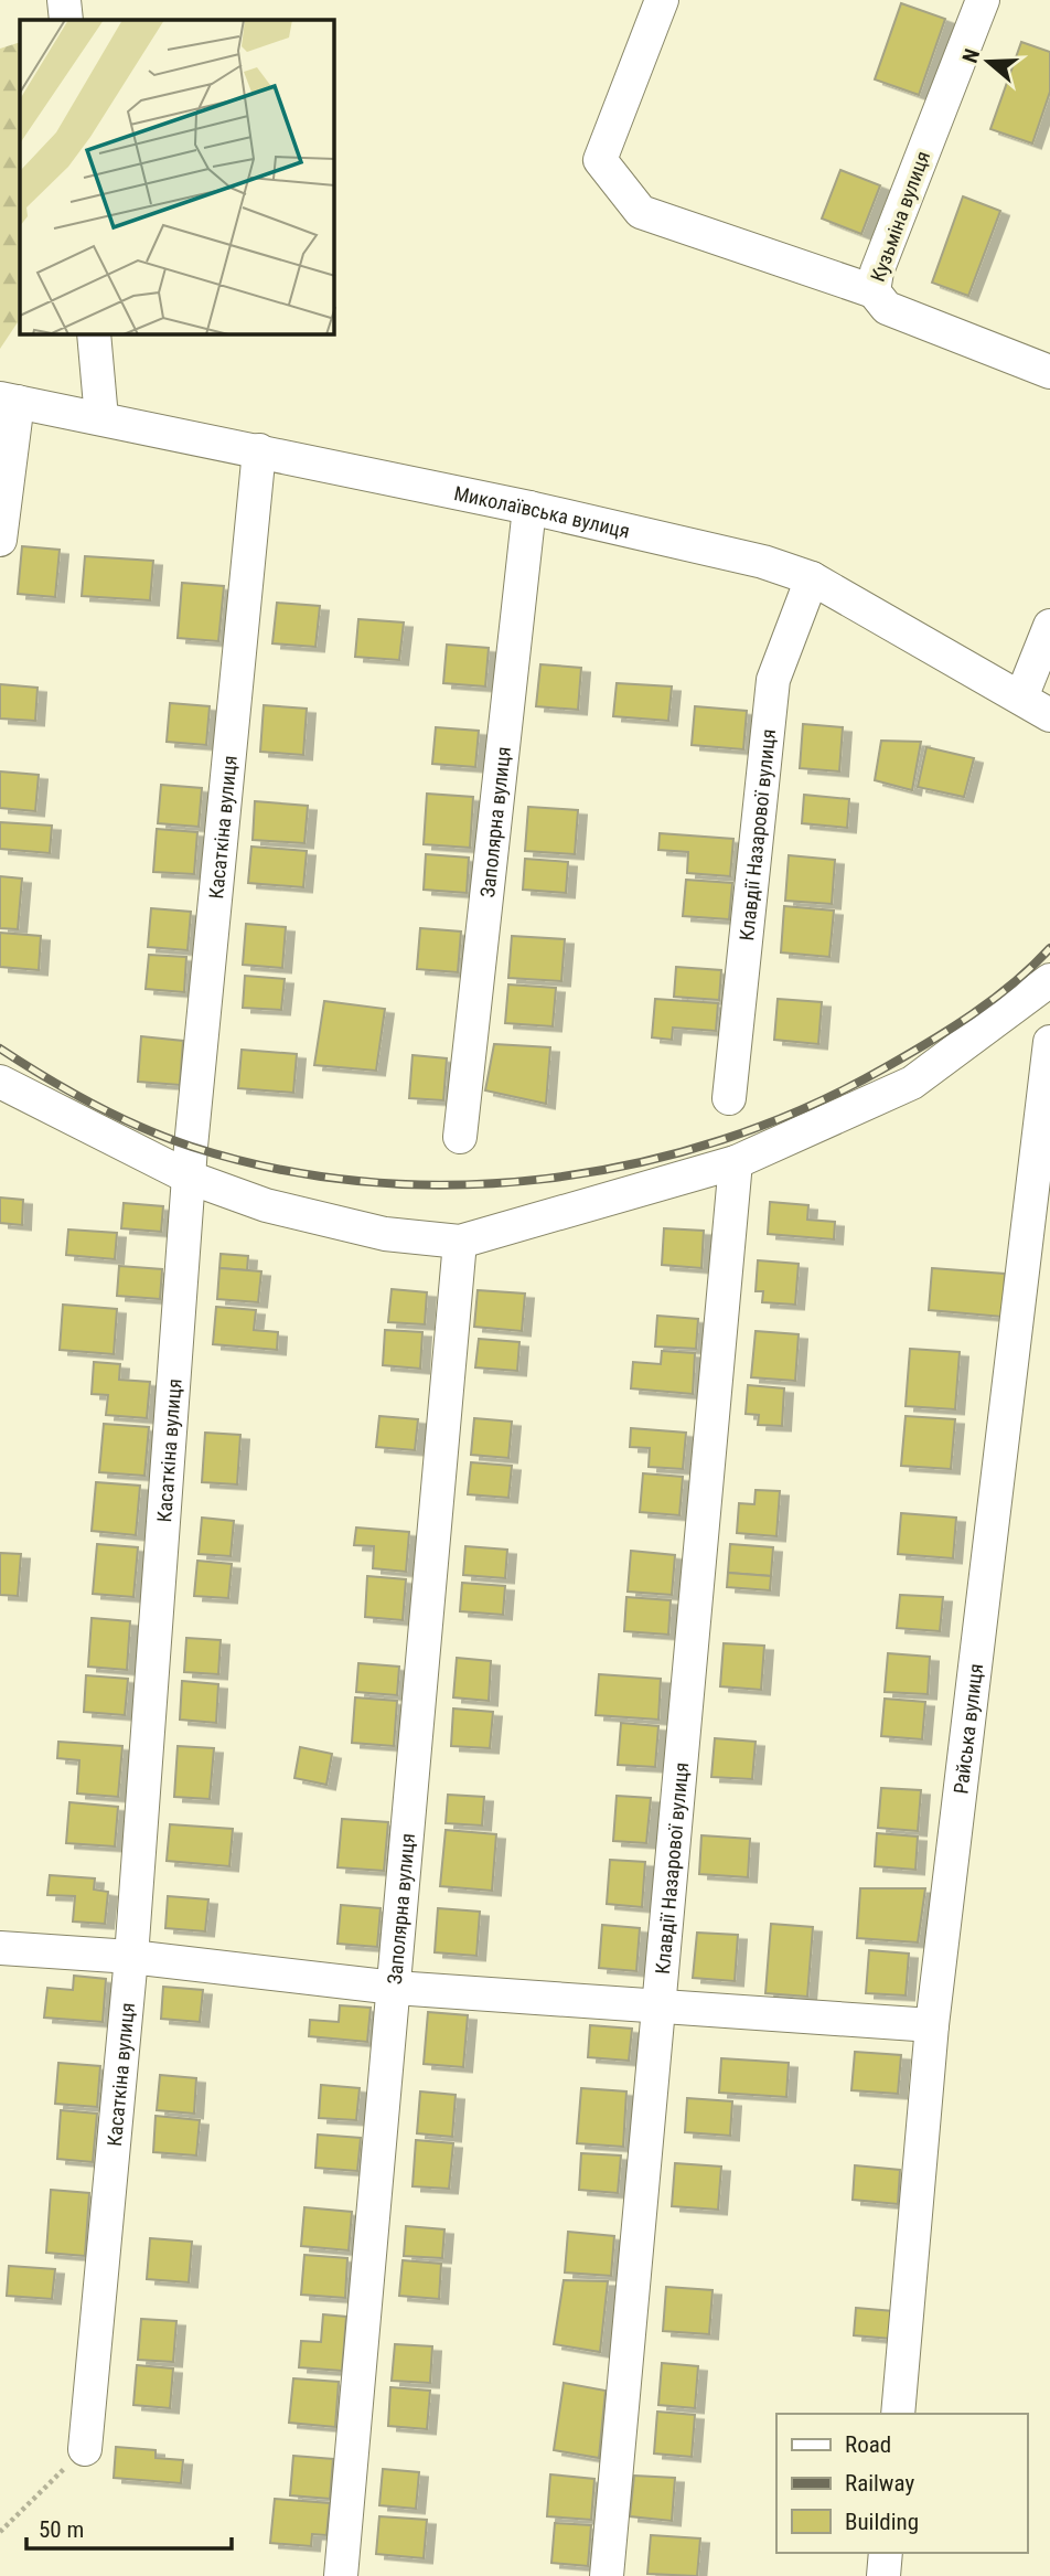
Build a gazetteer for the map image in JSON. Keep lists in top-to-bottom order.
{
  "streets": {
    "street": [
      "Кузьміна вулиця",
      "Миколаївська вулиця",
      "Заполярна вулиця",
      "Касаткіна вулиця",
      "Клавдії Назарової вулиця",
      "Райська вулиця"
    ]
  },
  "crossings": [
    ["Миколаївська вулиця", "Заполярна вулиця"],
    ["Миколаївська вулиця", "Касаткіна вулиця"],
    ["Миколаївська вулиця", "Клавдії Назарової вулиця"]
  ],
  "legend": ["Road", "Railway", "Building"],
  "scale_bar": "50 m",
  "north": "left"
}
